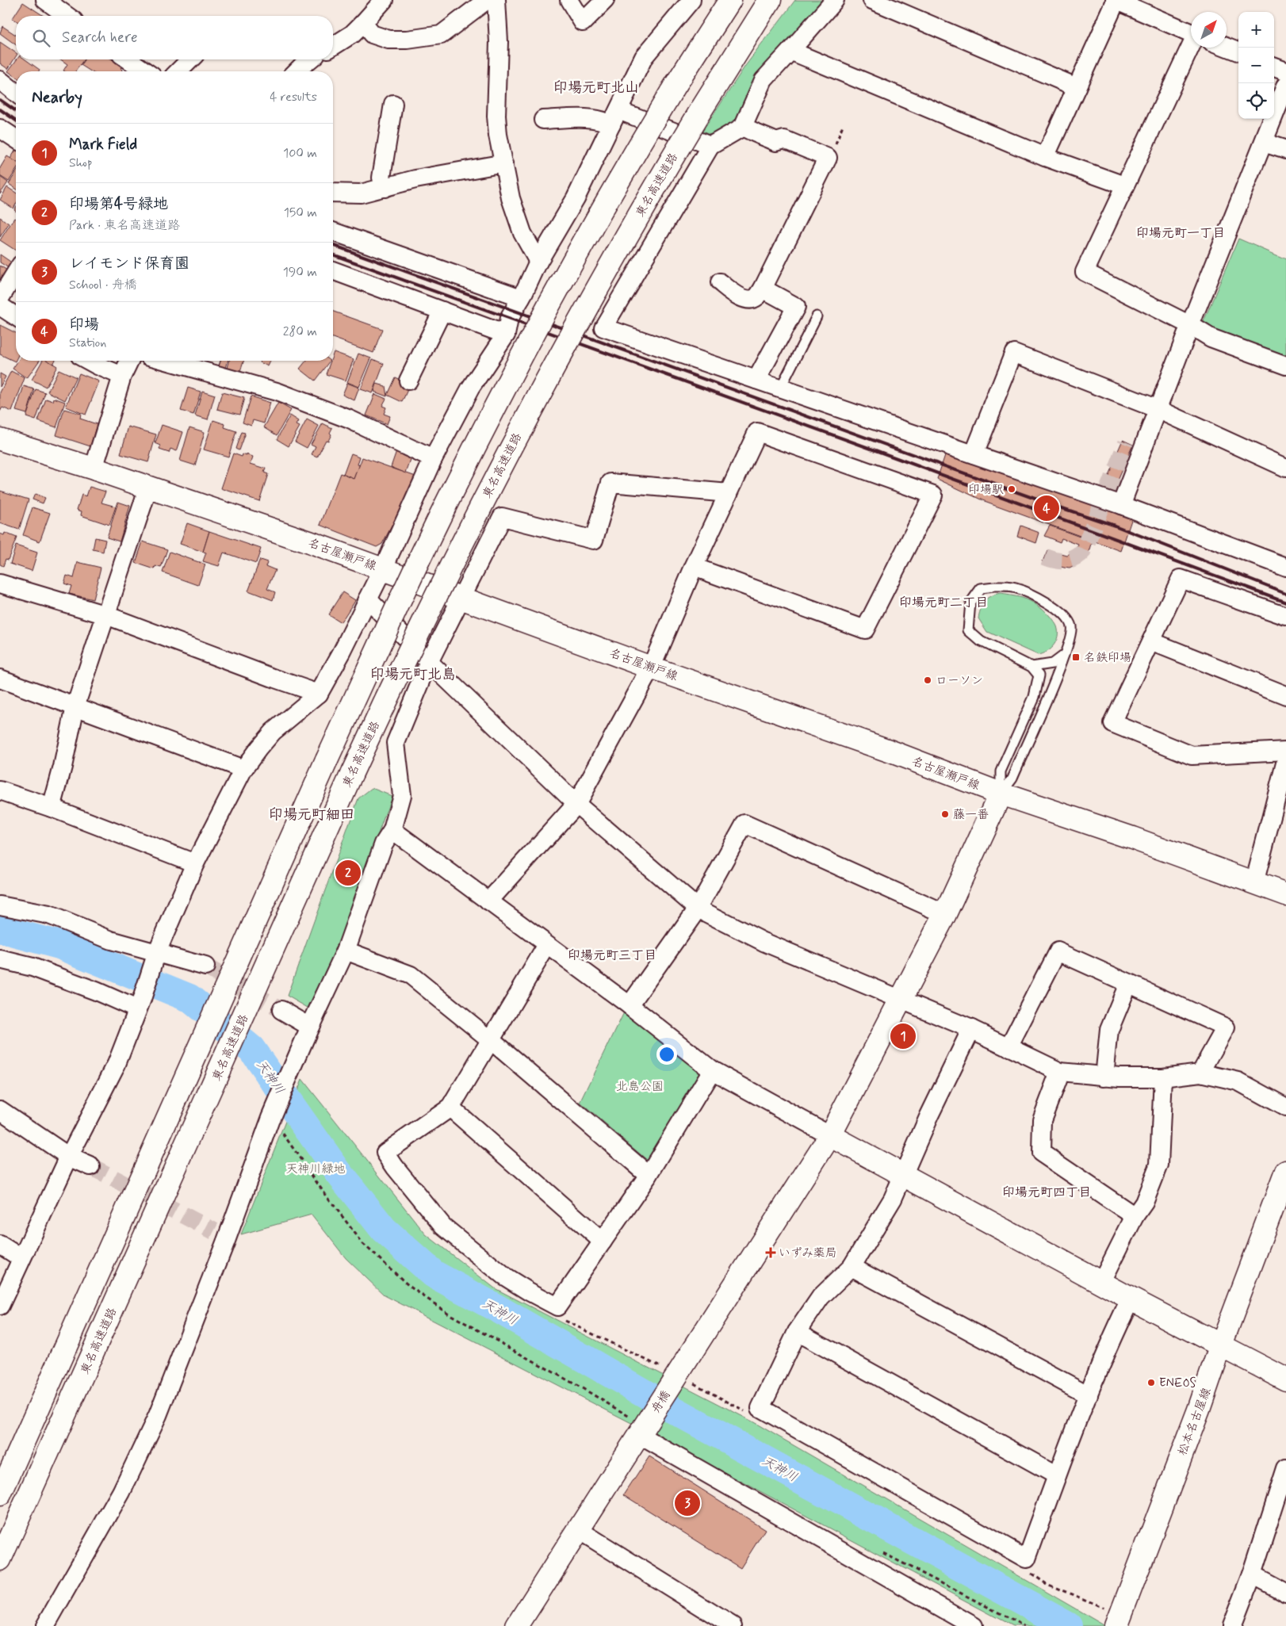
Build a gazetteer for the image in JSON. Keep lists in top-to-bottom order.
{
  "streets": {
    "main road": [
      "東名高速道路",
      "名古屋瀬戸線",
      "舟橋",
      "松本名古屋線"
    ]
  },
  "crossings": [
    ["名古屋瀬戸線", "舟橋"]
  ],
  "districts": [
    "印場元町北山",
    "印場元町一丁目",
    "印場元町二丁目",
    "印場元町北島",
    "印場元町細田",
    "印場元町三丁目",
    "印場元町四丁目"
  ],
  "water": ["天神川"],
  "parks": ["北島公園", "天神川緑地"],
  "places": {
    "other": [
      "印場駅",
      "ローソン",
      "藤一番",
      "ENEOS"
    ],
    "transit": ["名鉄印場"],
    "health": ["いずみ薬局"]
  },
  "north": "top right",
  "page": {
    "map_buttons": ["+", "−"],
    "search": "Search here",
    "heading": ["Nearby", "4 results"],
    "list": [
      {
        "mark": "1",
        "name": "Mark Field",
        "note": "Shop",
        "value": "100 m"
      },
      {
        "mark": "2",
        "name": "印場第4号緑地",
        "note": "Park · 東名高速道路",
        "value": "150 m"
      },
      {
        "mark": "3",
        "name": "レイモンド保育園",
        "note": "School · 舟橋",
        "value": "190 m"
      },
      {
        "mark": "4",
        "name": "印場",
        "note": "Station",
        "value": "280 m"
      }
    ],
    "pins": [
      "4",
      "2",
      "1",
      "3"
    ]
  }
}
